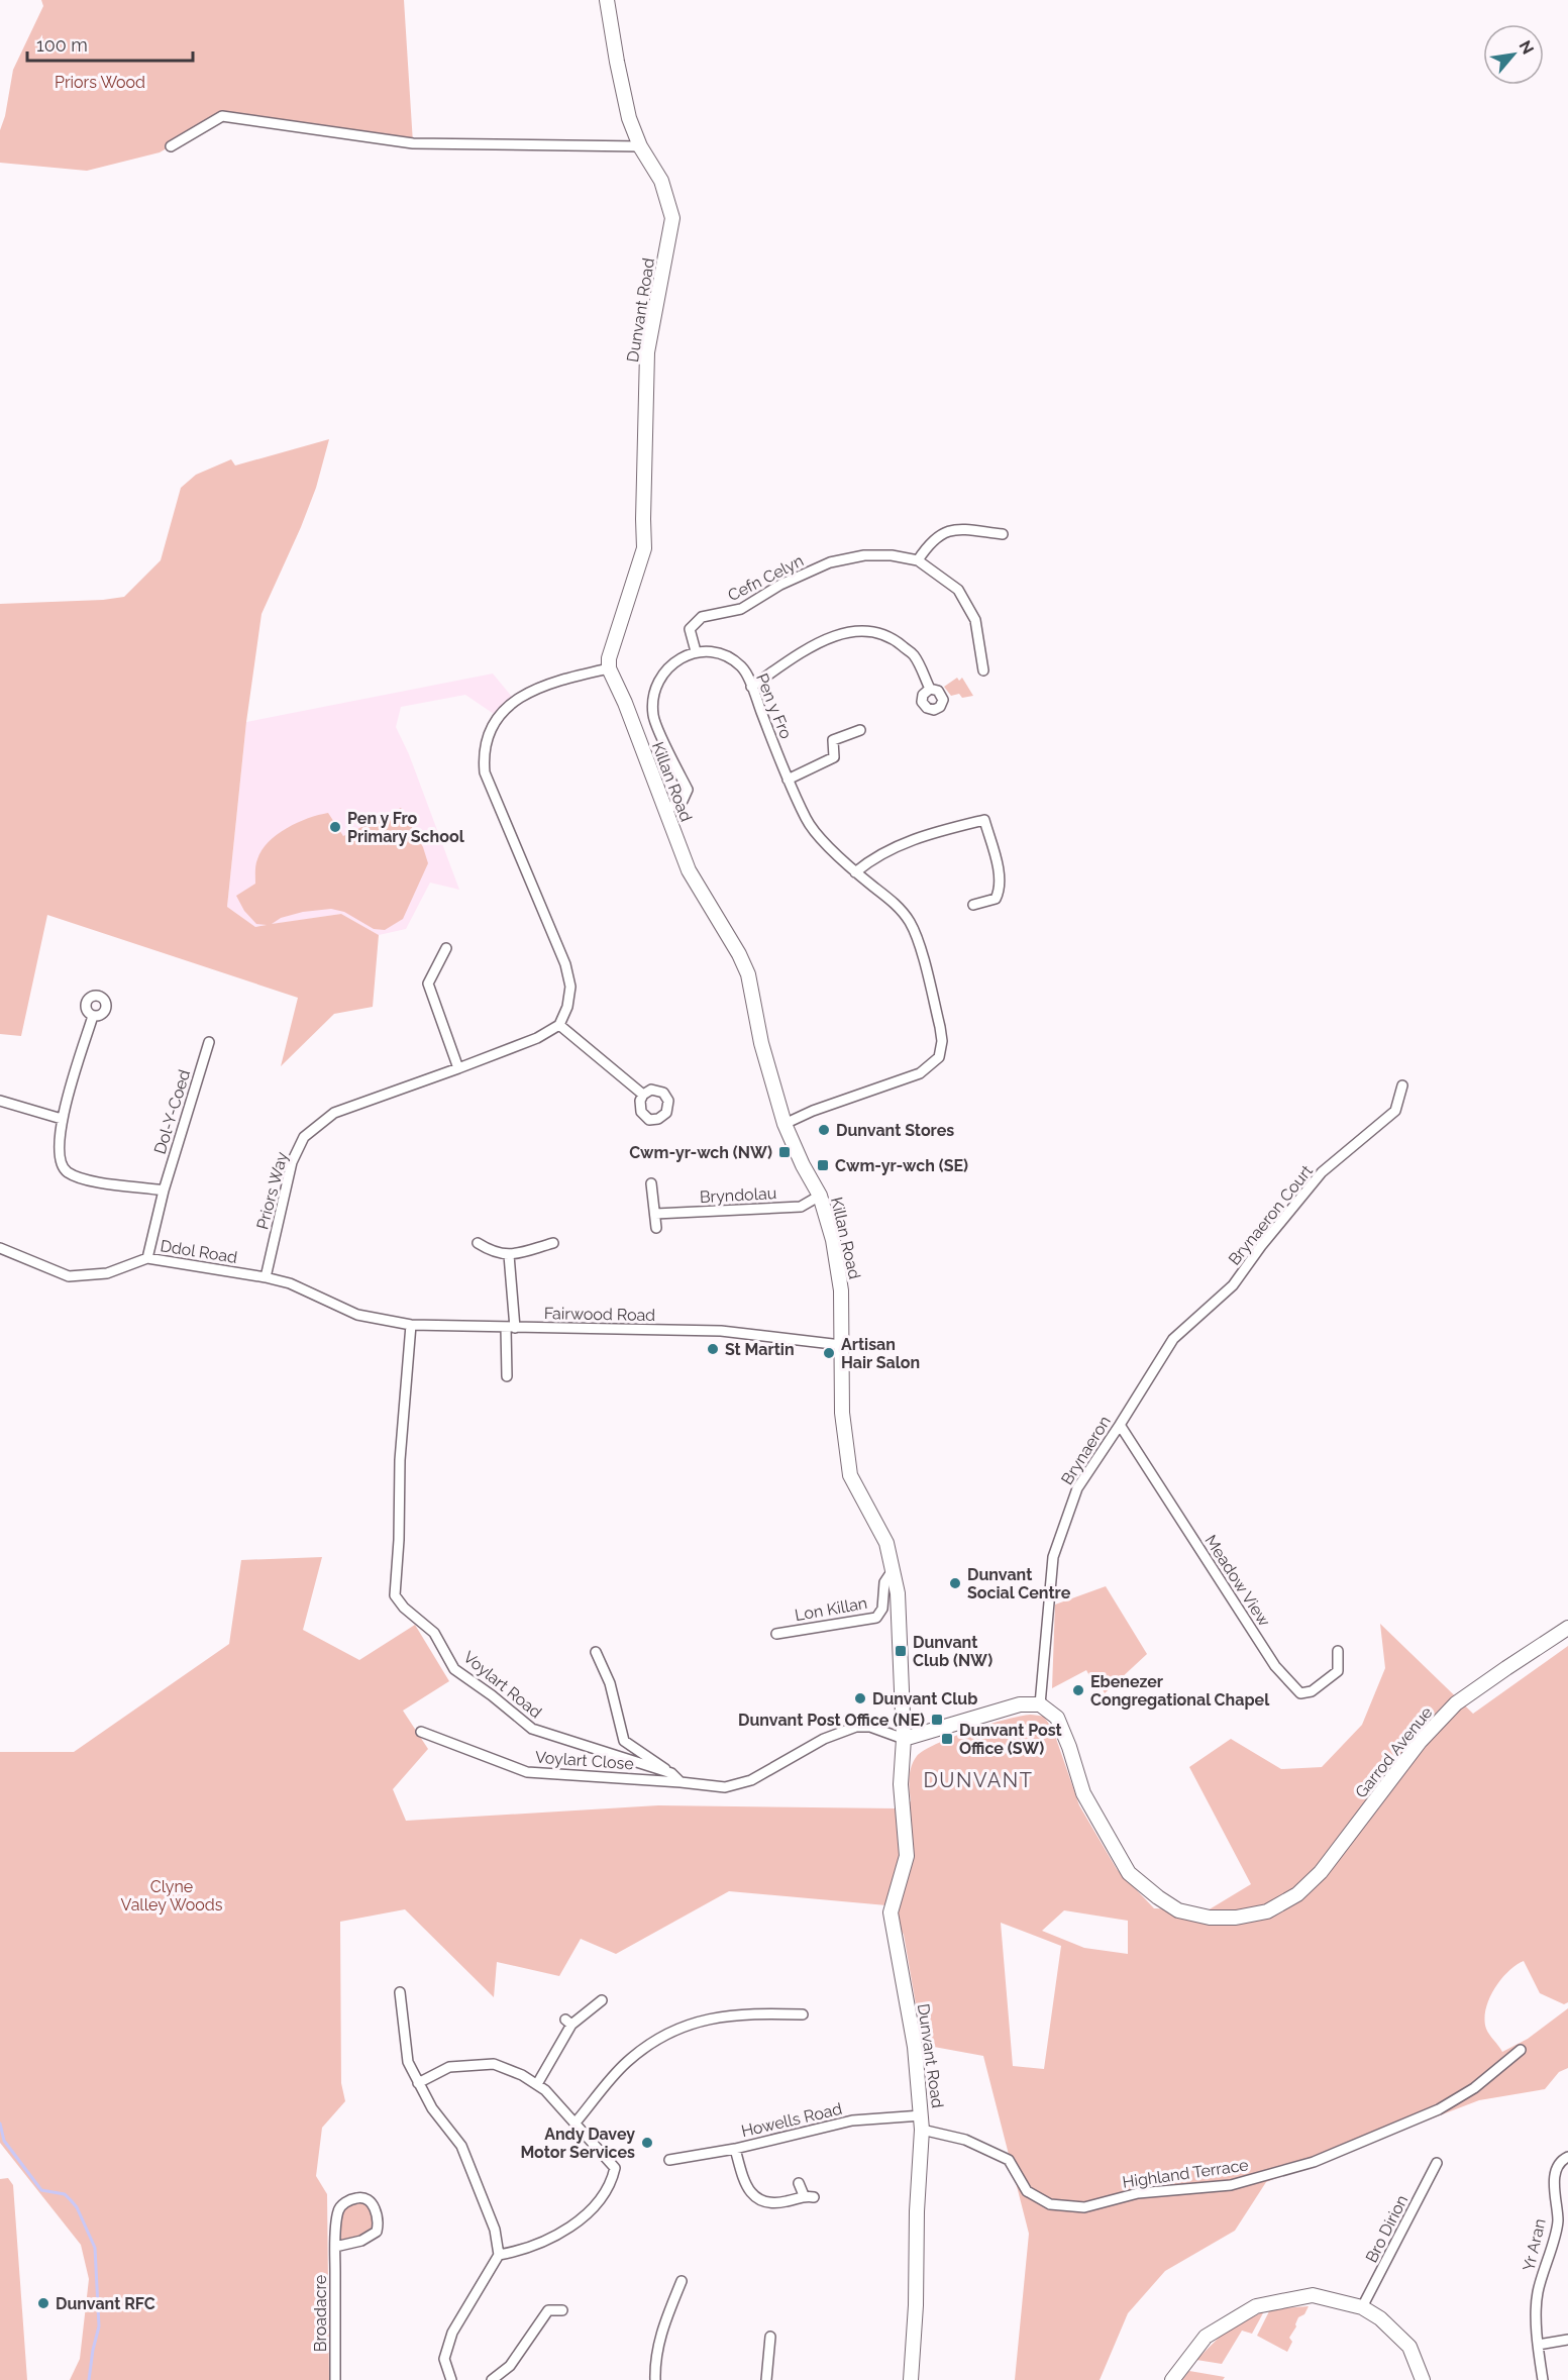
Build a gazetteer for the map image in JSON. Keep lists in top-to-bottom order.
{
  "streets": {
    "street": [
      "Dunvant Road",
      "Cefn Celyn",
      "Pen y Fro",
      "Killan Road",
      "Dol-Y-Coed",
      "Priors Way",
      "Bryndolau",
      "Brynaeron Court",
      "Ddol Road",
      "Fairwood Road",
      "Brynaeron",
      "Meadow View",
      "Lon Killan",
      "Voylart Road",
      "Garrod Avenue",
      "Voylart Close",
      "Howells Road",
      "Highland Terrace",
      "Bro Dirion",
      "Yr Aran",
      "Broadacre"
    ]
  },
  "crossings": [
    ["Dunvant Road", "Killan Road"],
    ["Dunvant Road", "Howells Road"],
    ["Dunvant Road", "Highland Terrace"],
    ["Cefn Celyn", "Pen y Fro"],
    ["Pen y Fro", "Killan Road"],
    ["Killan Road", "Bryndolau"],
    ["Killan Road", "Fairwood Road"],
    ["Killan Road", "Lon Killan"],
    ["Dol-Y-Coed", "Ddol Road"],
    ["Priors Way", "Ddol Road"],
    ["Brynaeron Court", "Brynaeron"],
    ["Ddol Road", "Fairwood Road"],
    ["Fairwood Road", "Voylart Road"],
    ["Brynaeron", "Meadow View"],
    ["Brynaeron", "Garrod Avenue"],
    ["Voylart Road", "Voylart Close"]
  ],
  "districts": ["DUNVANT"],
  "parks": ["Priors Wood", "Clyne Valley Woods"],
  "places": {
    "other": [
      "Pen y Fro Primary School",
      "Dunvant Stores",
      "St Martin",
      "Artisan Hair Salon",
      "Dunvant Social Centre",
      "Ebenezer Congregational Chapel",
      "Dunvant Club",
      "Andy Davey Motor Services",
      "Dunvant RFC"
    ],
    "transit": [
      "Cwm-yr-wch (NW)",
      "Cwm-yr-wch (SE)",
      "Dunvant Club (NW)",
      "Dunvant Post Office (NE)",
      "Dunvant Post Office (SW)"
    ]
  },
  "scale_bar": "100 m",
  "north": "top right"
}
